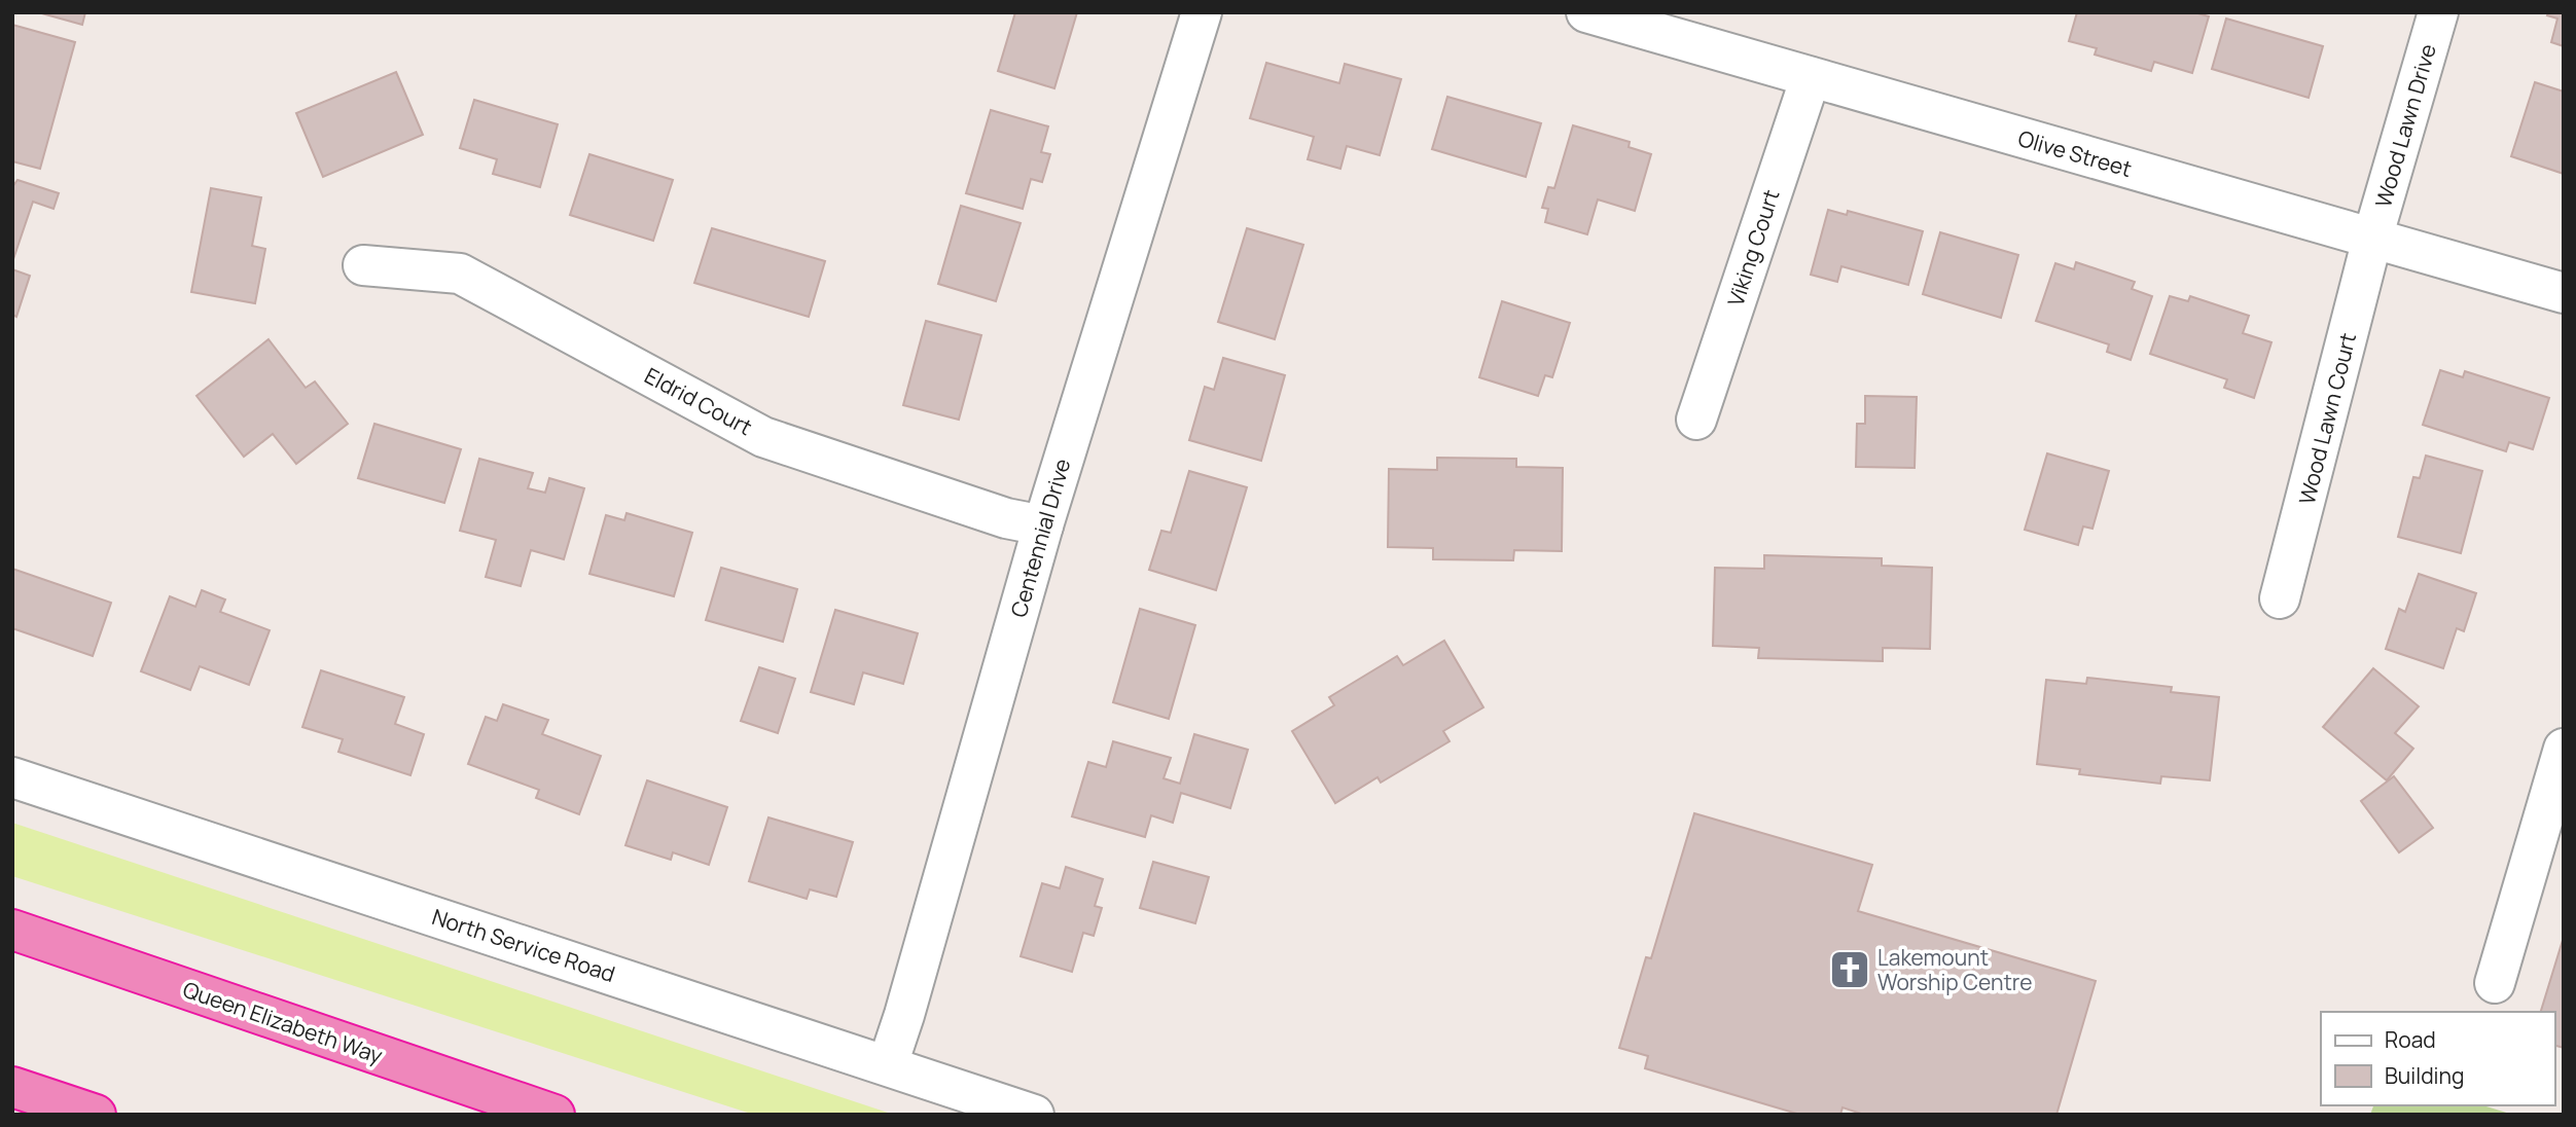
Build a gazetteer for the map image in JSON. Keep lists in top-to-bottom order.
{
  "streets": {
    "highway": ["Queen Elizabeth Way"],
    "street": [
      "Wood Lawn Drive",
      "Olive Street",
      "Viking Court",
      "Eldrid Court",
      "Wood Lawn Court",
      "Centennial Drive",
      "North Service Road"
    ]
  },
  "crossings": [
    ["Wood Lawn Drive", "Olive Street"],
    ["Wood Lawn Drive", "Wood Lawn Court"],
    ["Olive Street", "Viking Court"],
    ["Olive Street", "Wood Lawn Court"],
    ["Eldrid Court", "Centennial Drive"],
    ["Centennial Drive", "North Service Road"]
  ],
  "places": {
    "church": ["Lakemount Worship Centre"]
  },
  "legend": ["Road", "Building"]
}
